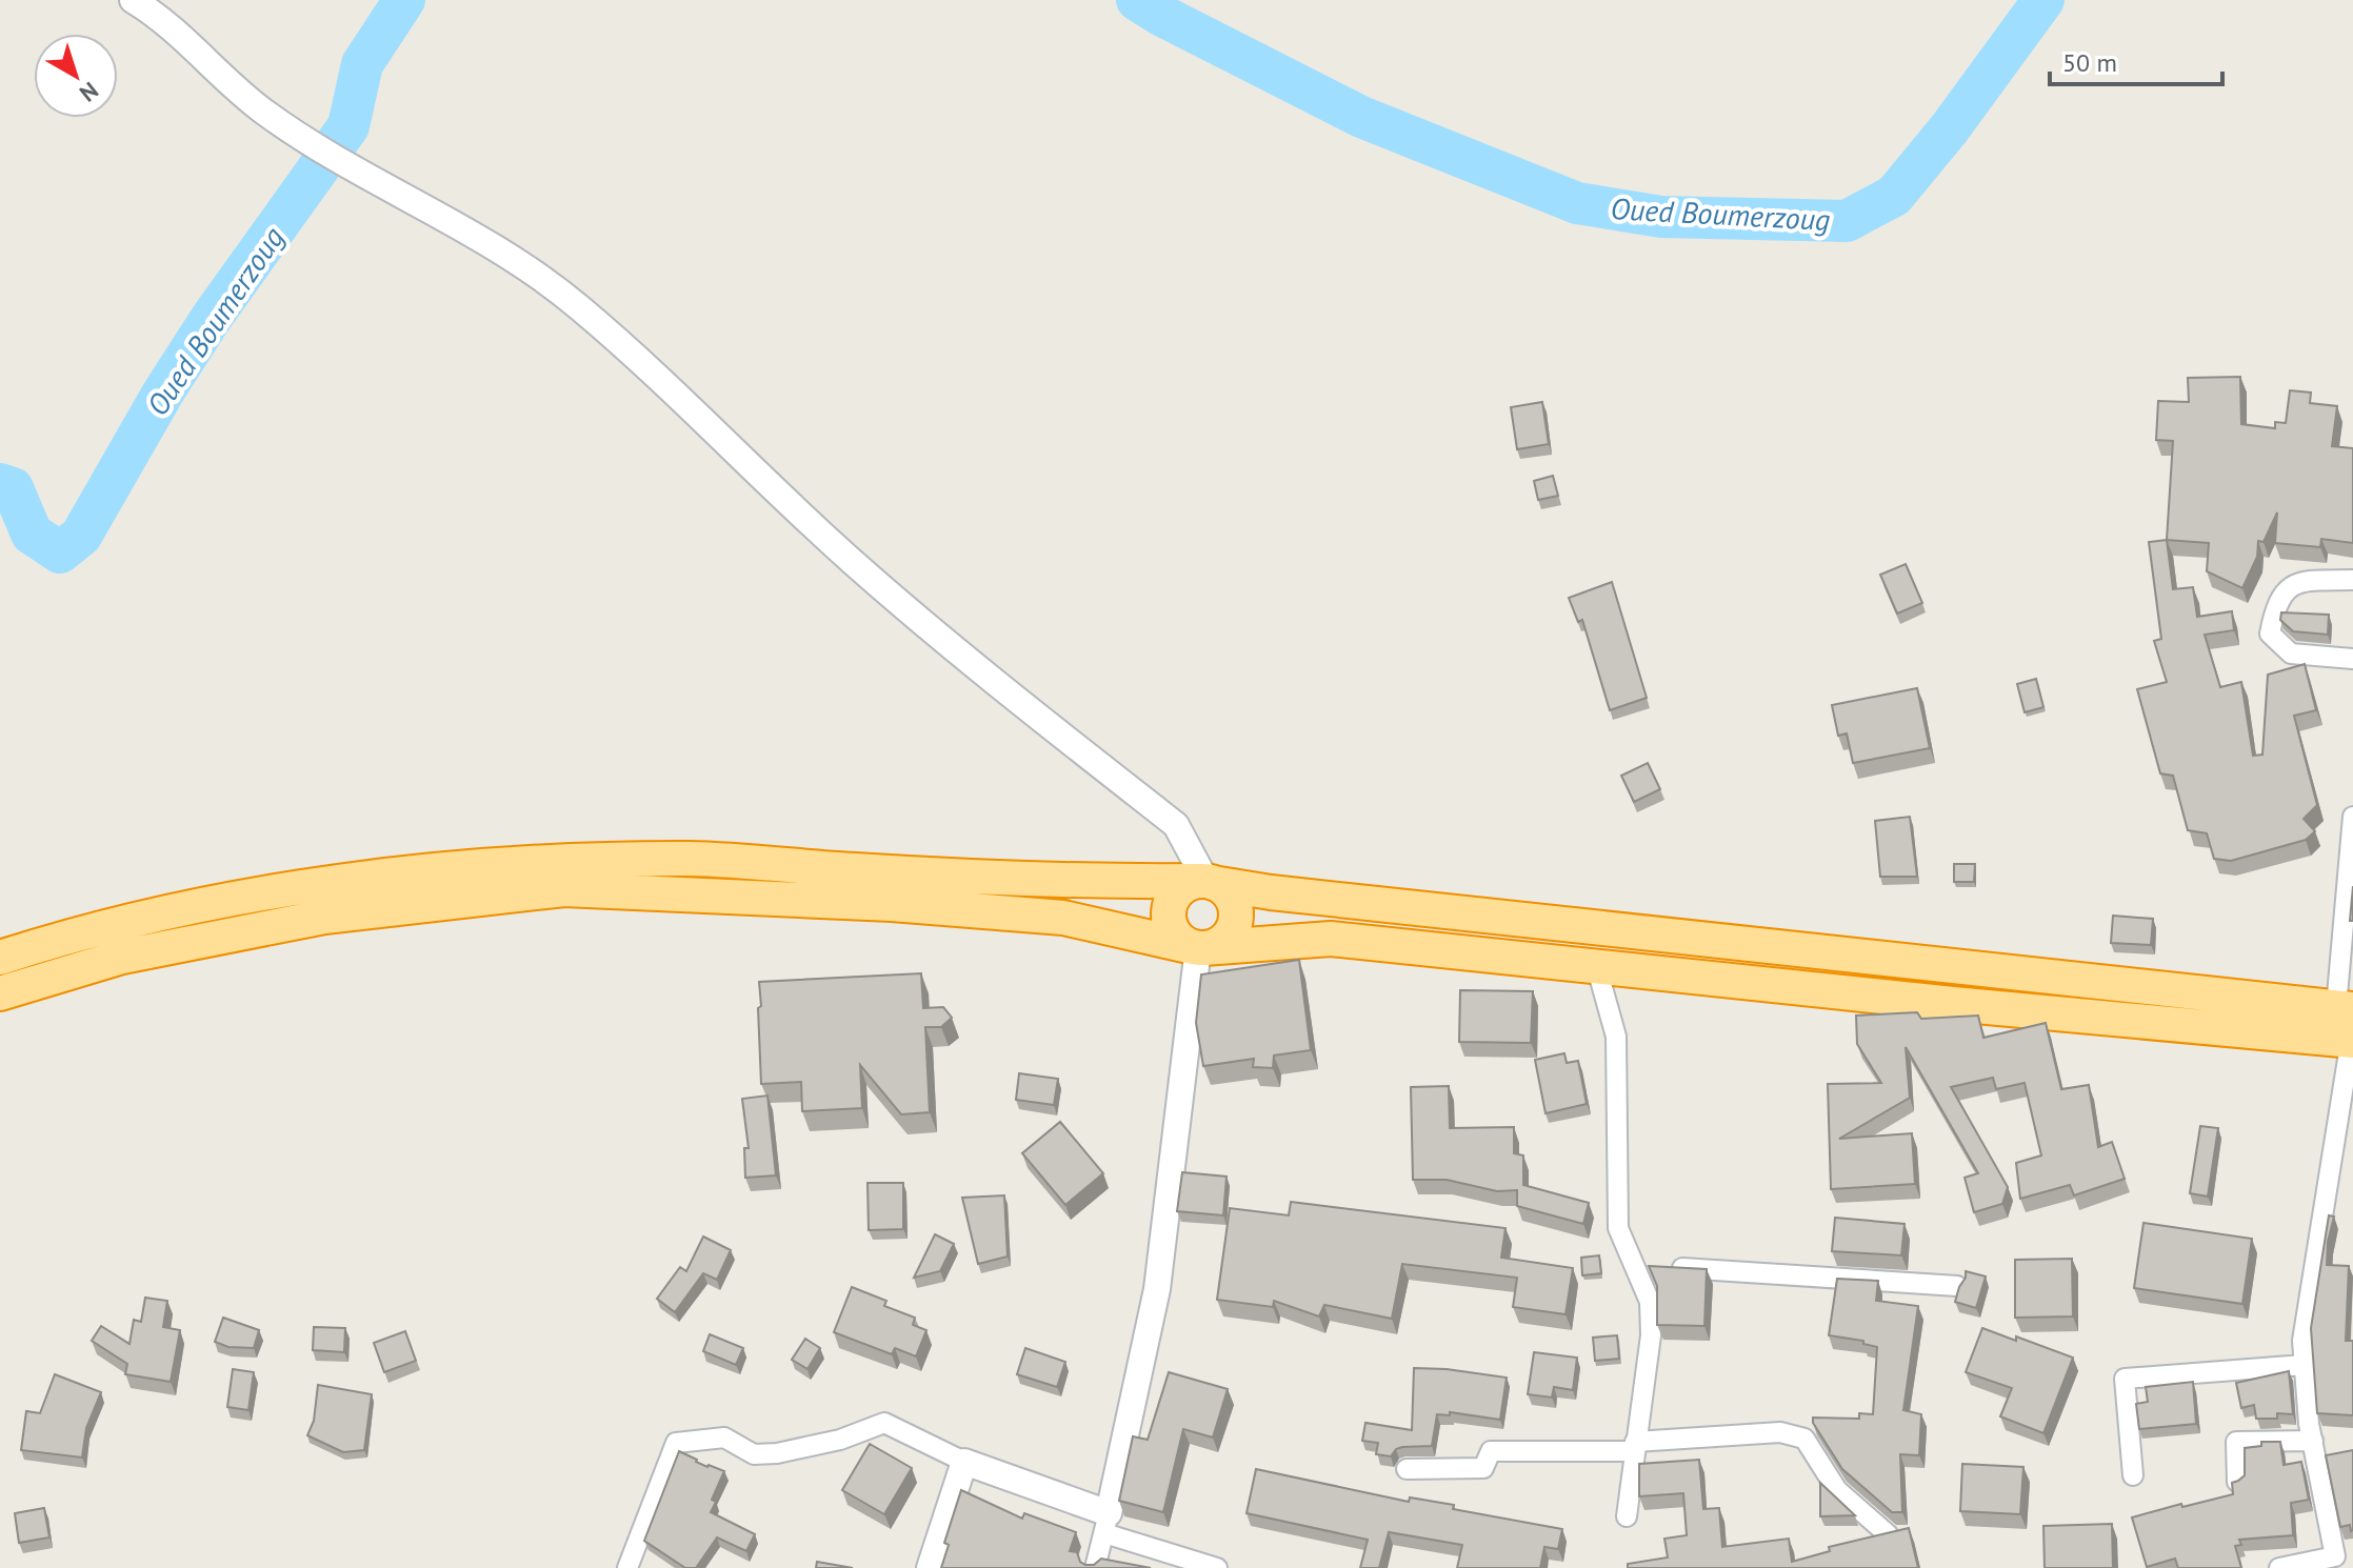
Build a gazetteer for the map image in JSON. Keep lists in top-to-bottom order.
{
  "water": ["Oued Boumerzoug"],
  "scale_bar": "50 m",
  "north": "bottom right"
}
